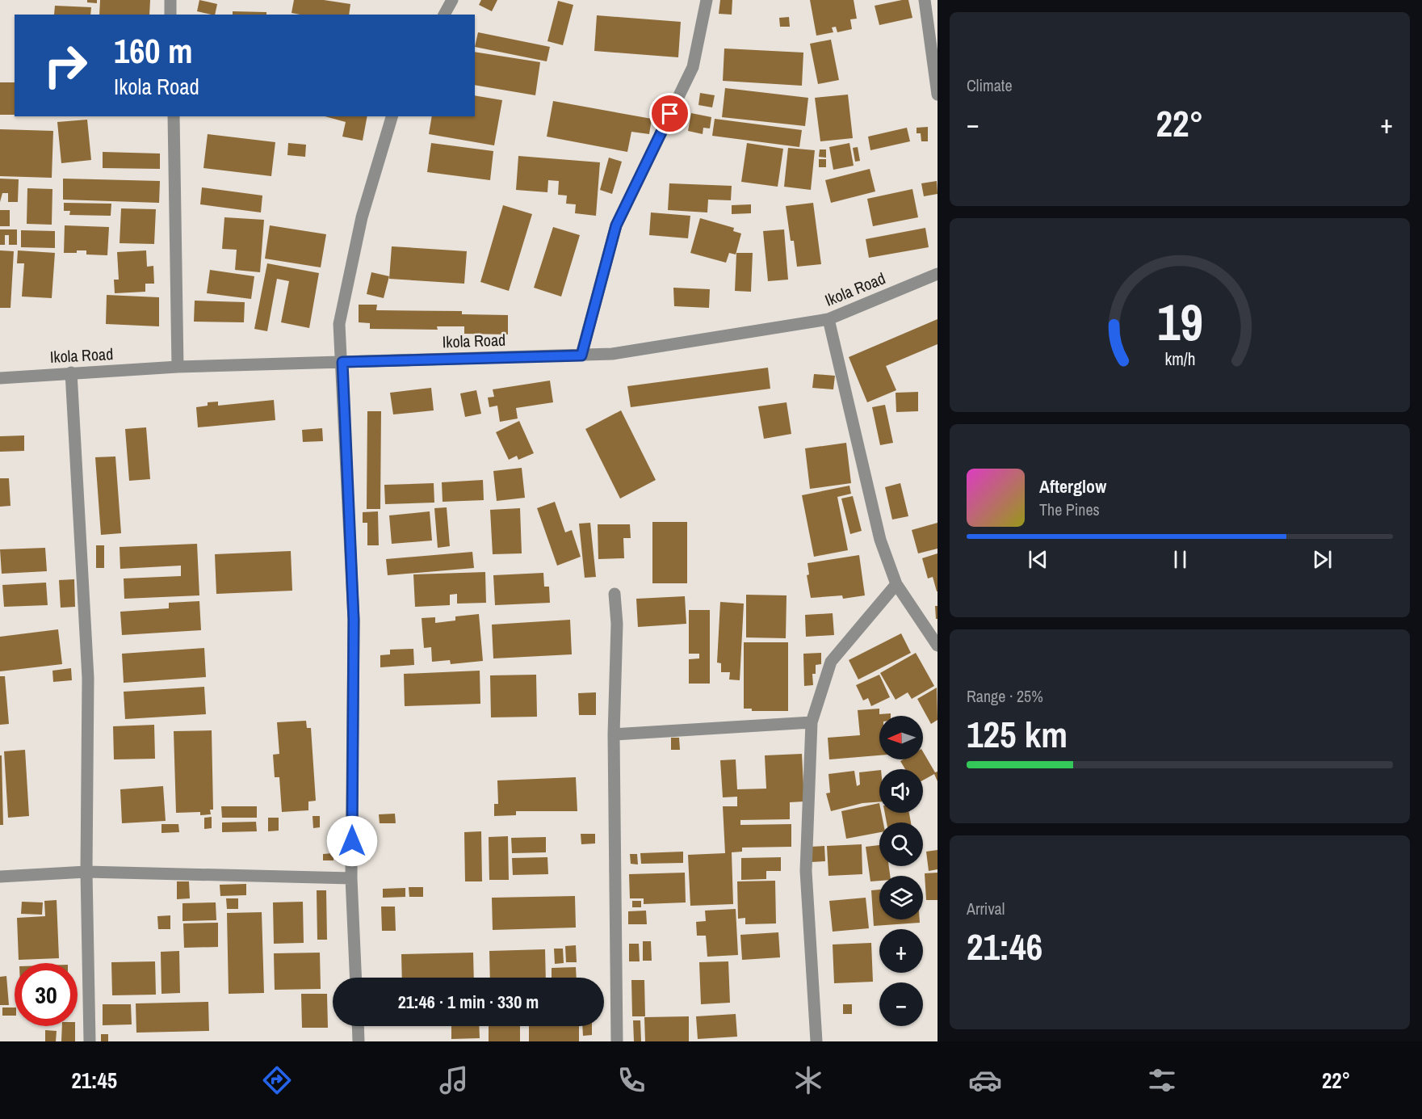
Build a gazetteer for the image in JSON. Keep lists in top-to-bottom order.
{
  "streets": {
    "street": ["Ikola Road"]
  },
  "north": "left",
  "page": {
    "tile": [
      "Climate",
      ["Range · 25%", "125 km"],
      ["Arrival", "21:46"]
    ],
    "turn": ["160 m", "Ikola Road"],
    "heat": ["−", "22°", "+"],
    "song": ["Afterglow", "The Pines"],
    "map_buttons": ["+", "−"],
    "limit": "30",
    "trip": "21:46 · 1 min · 330 m",
    "tabs": ["21:45", "22°"],
    "gauge": ["19", "km/h"]
  }
}
